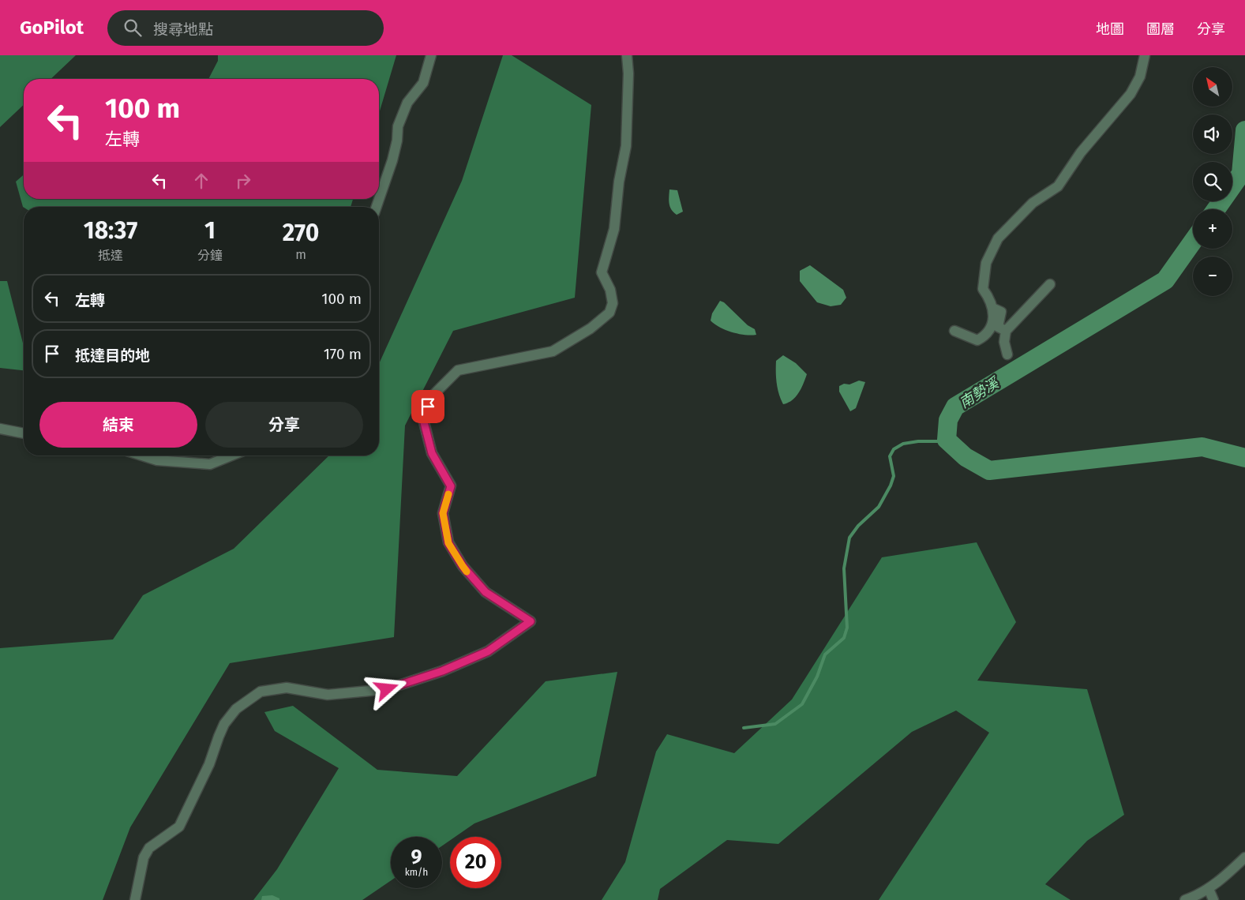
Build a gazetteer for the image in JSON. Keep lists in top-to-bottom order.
{
  "water": ["南勢溪"],
  "north": "top left",
  "page": {
    "header": "GoPilot",
    "search": "搜尋地點",
    "nav": ["地圖", "圖層", "分享"],
    "map_buttons": ["+", "−"],
    "turn": ["100 m", "左轉"],
    "eta": [
      "18:37",
      "抵達",
      "1",
      "分鐘",
      "270",
      "m"
    ],
    "list": [
      {
        "name": "左轉",
        "value": "100 m"
      },
      {
        "name": "抵達目的地",
        "value": "170 m"
      }
    ],
    "buttons": ["結束", "分享"],
    "speed": "9 km/h",
    "limit": "20"
  }
}
